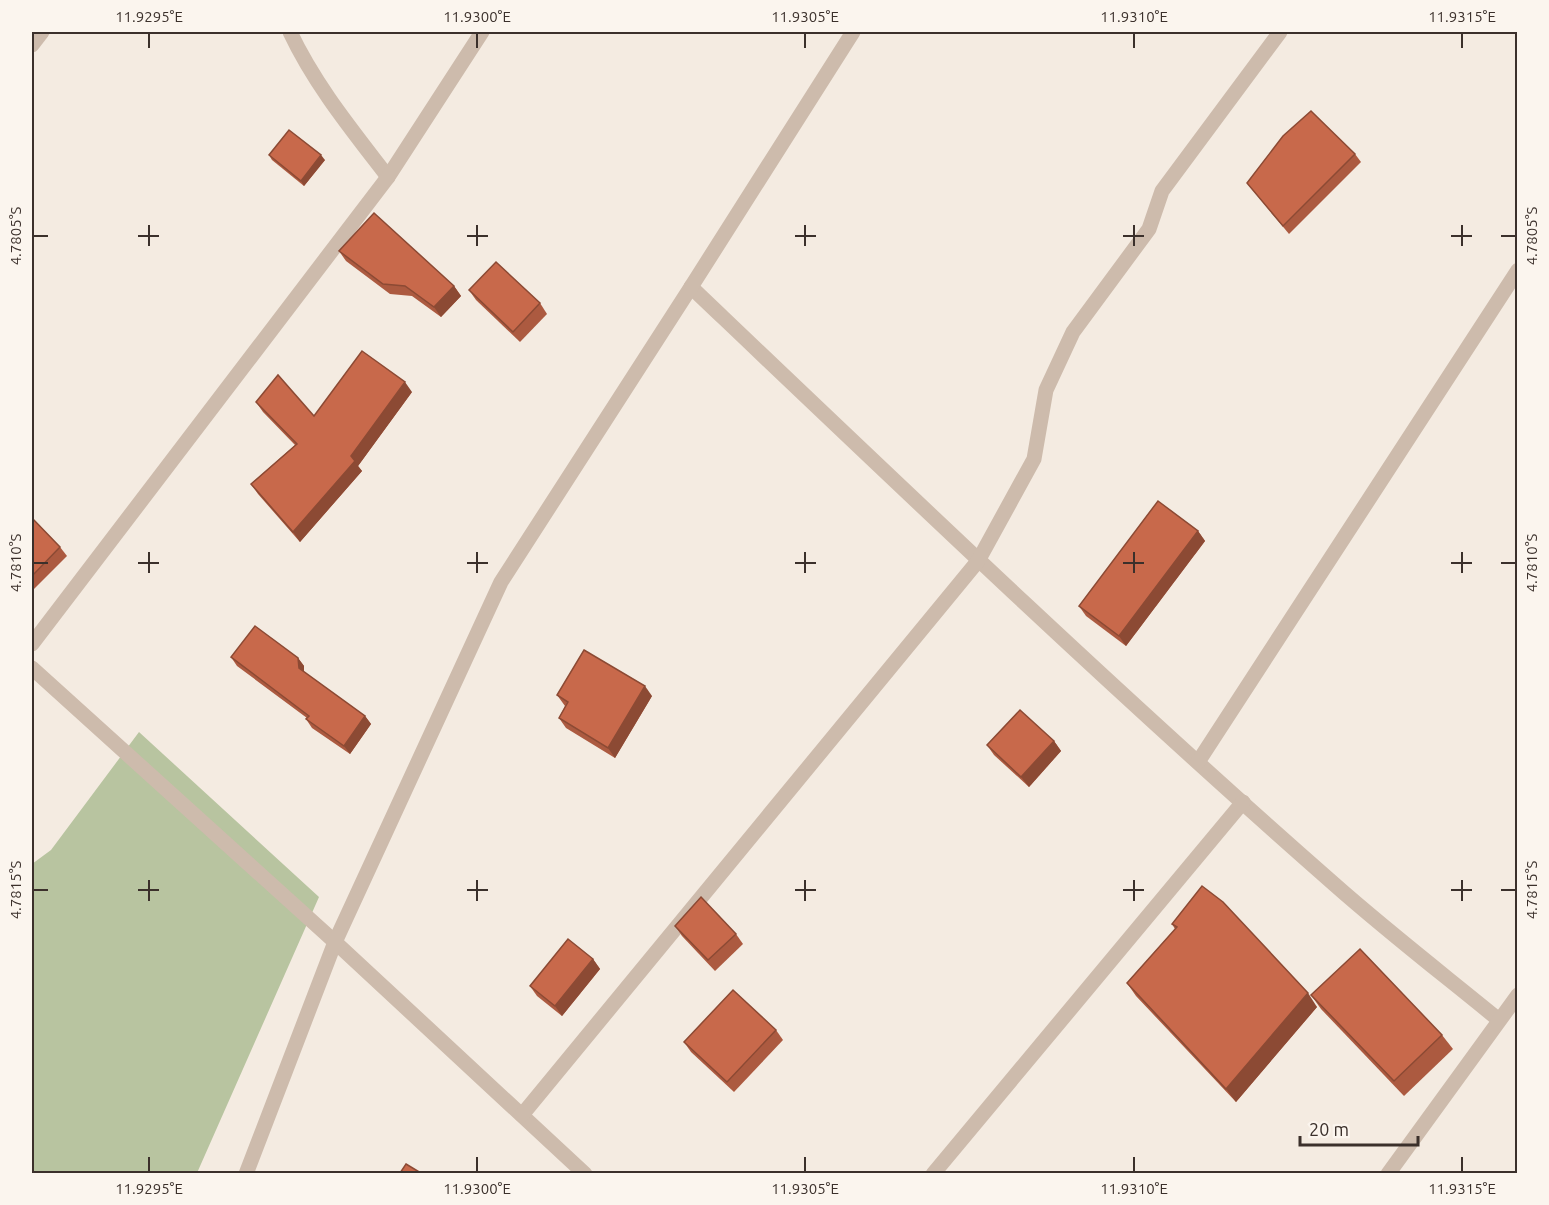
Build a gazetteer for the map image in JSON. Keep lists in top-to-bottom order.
{
  "scale_bar": "20 m",
  "coordinates": [
    "11.9295°E",
    "11.9300°E",
    "11.9305°E",
    "11.9310°E",
    "11.9315°E",
    "4.7805°S",
    "4.7810°S",
    "4.7815°S"
  ]
}
